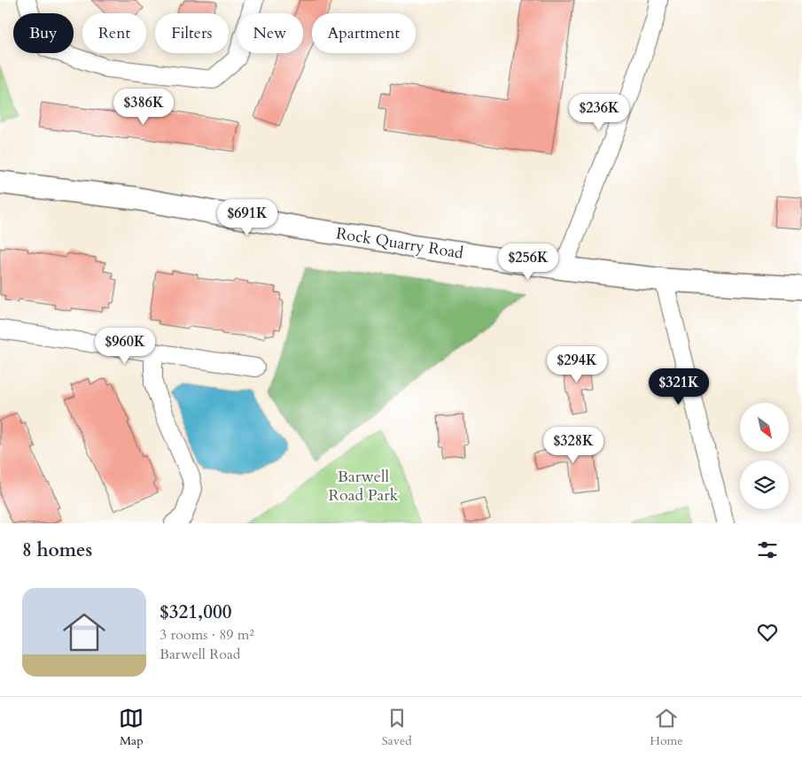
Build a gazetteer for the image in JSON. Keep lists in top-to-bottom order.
{
  "streets": {
    "main road": ["Rock Quarry Road"]
  },
  "parks": ["Barwell Road Park"],
  "north": "bottom right",
  "page": {
    "chip": [
      "Buy",
      "Rent",
      "Filters",
      "New",
      "Apartment"
    ],
    "price": [
      "$386K",
      "$236K",
      "$691K",
      "$256K",
      "$960K",
      "$294K",
      "$321K",
      "$328K"
    ],
    "heading": "8 homes",
    "list": [
      {
        "name": "$321,000",
        "note": "3 rooms · 89 m² · Barwell Road"
      }
    ],
    "tabs": ["Map", "Saved", "Home"]
  }
}
